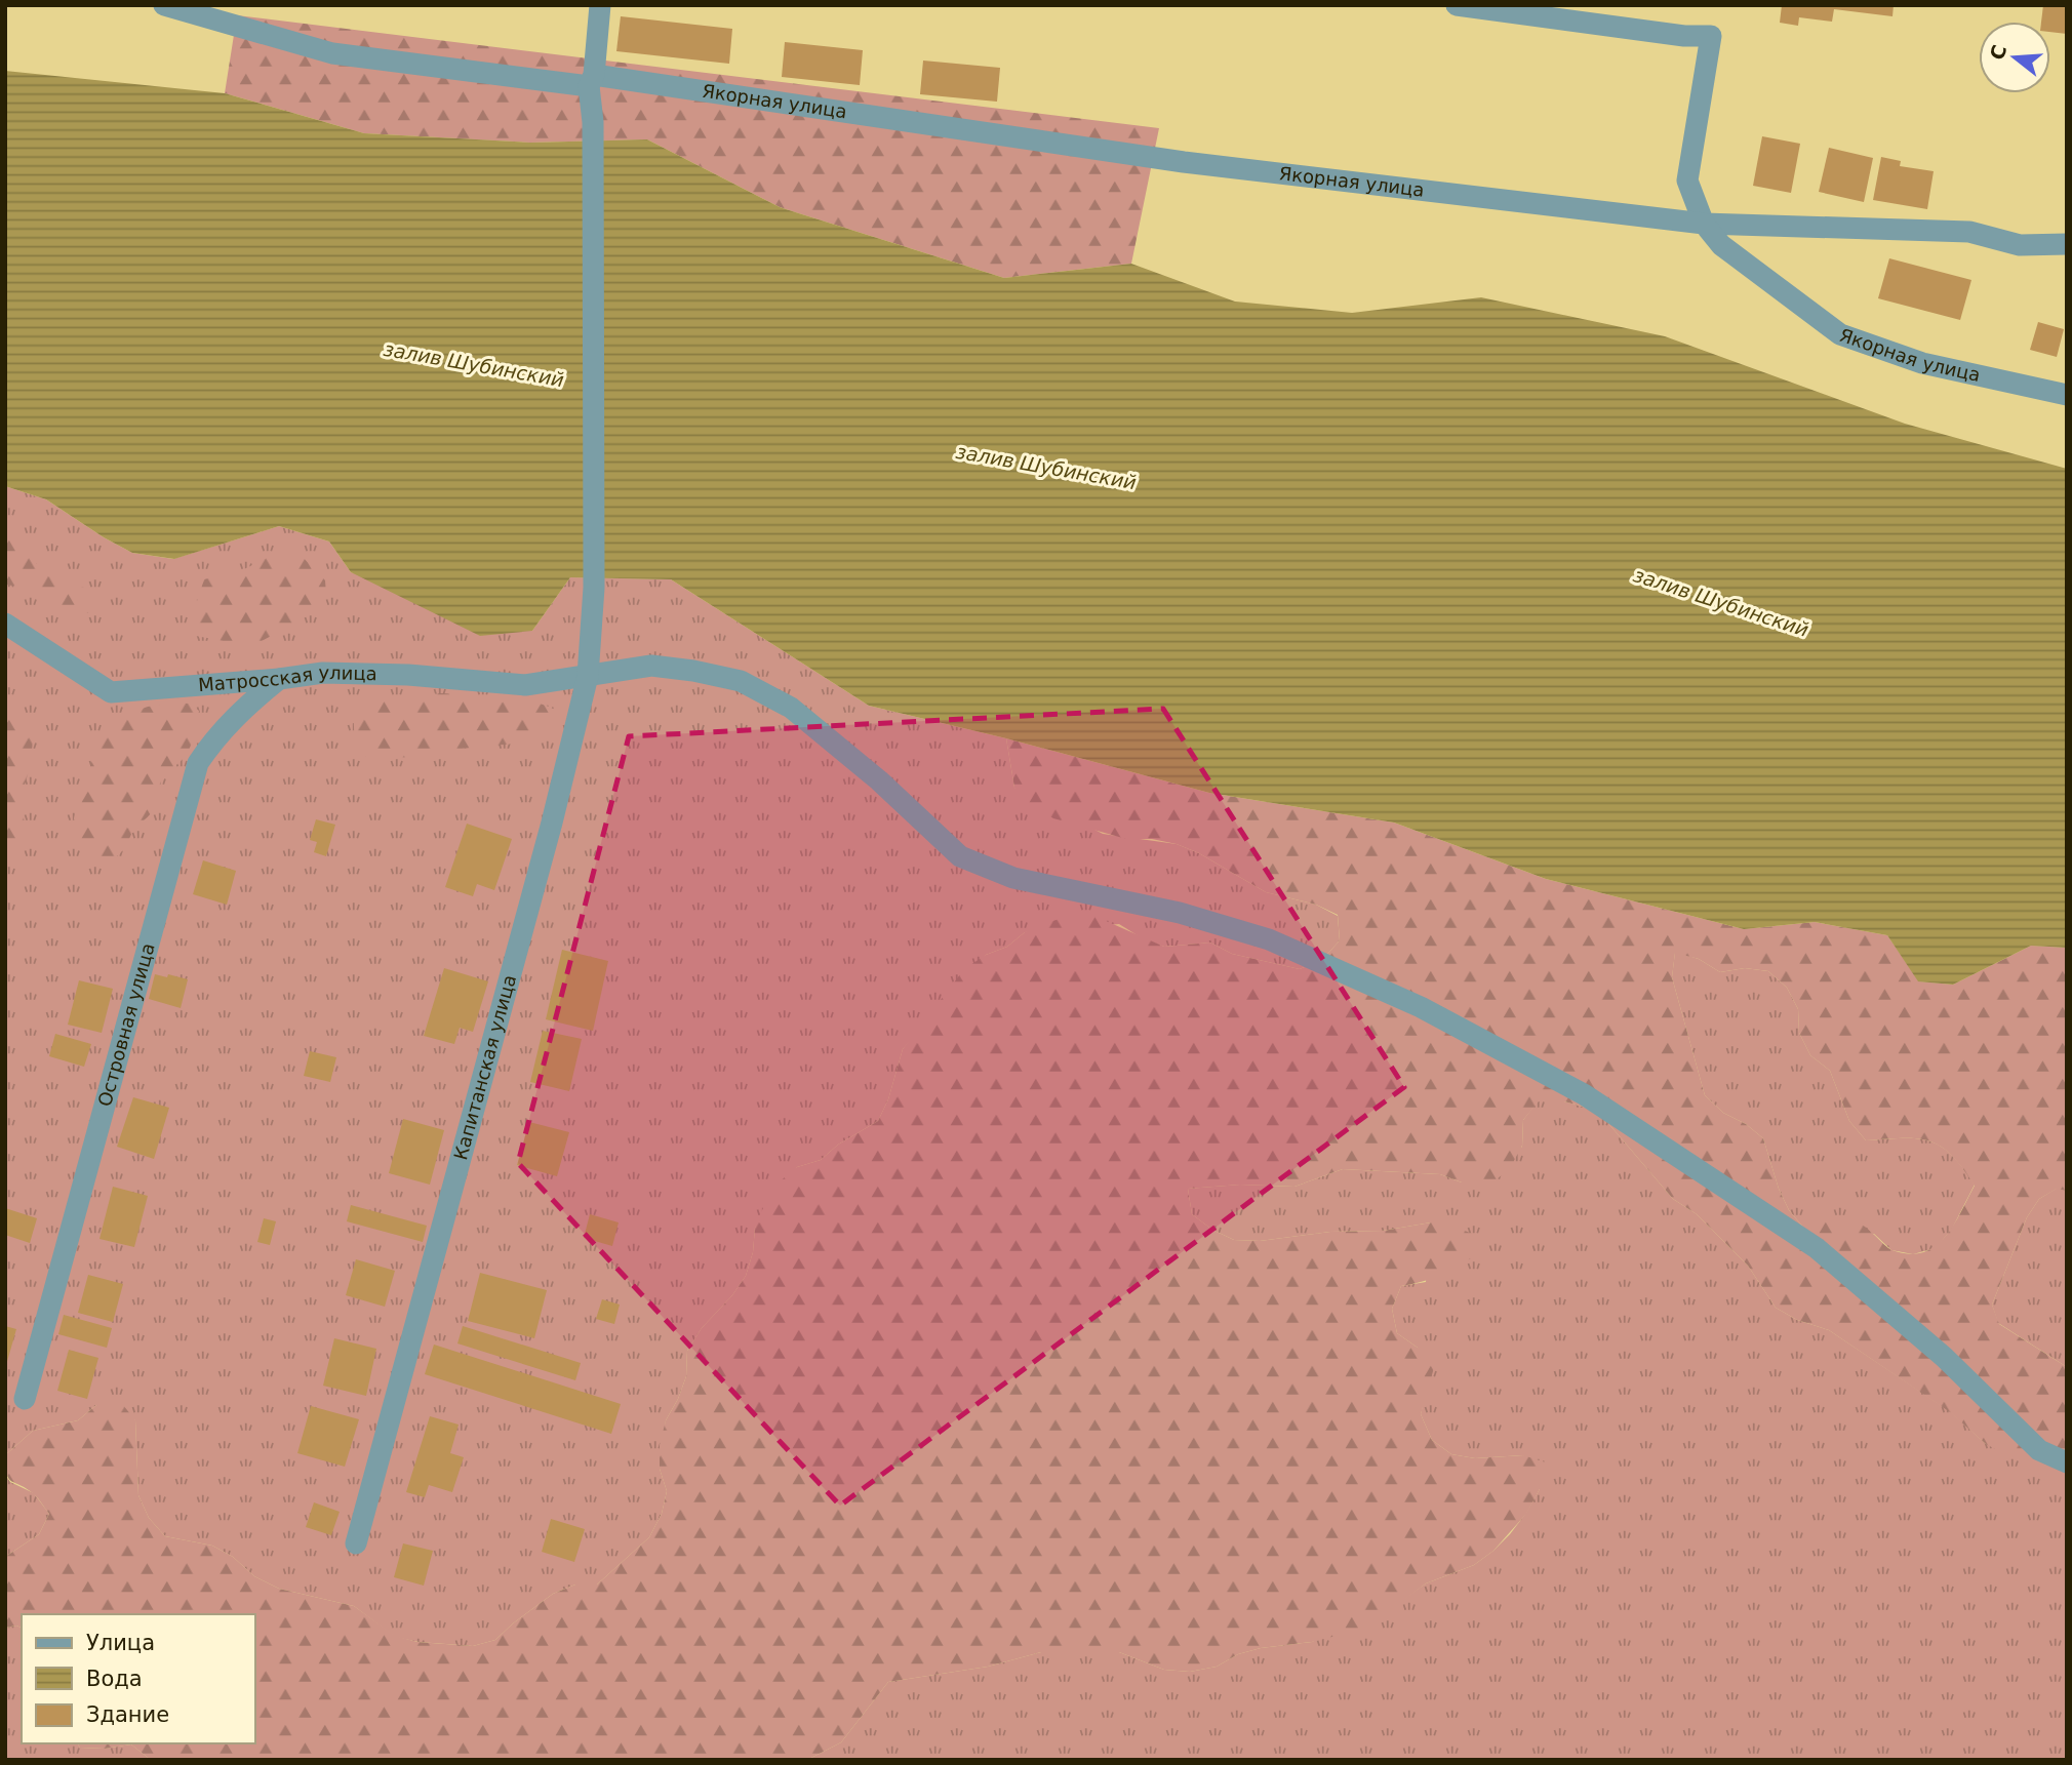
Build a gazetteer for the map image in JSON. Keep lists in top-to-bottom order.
{
  "streets": {
    "street": [
      "Якорная улица",
      "Матросская улица",
      "Островная улица",
      "Капитанская улица"
    ]
  },
  "crossings": [
    ["Якорная улица", "Капитанская улица"],
    ["Матросская улица", "Островная улица"],
    ["Матросская улица", "Капитанская улица"]
  ],
  "water": ["залив Шубинский"],
  "legend": ["Улица", "Вода", "Здание"],
  "north": "left"
}
